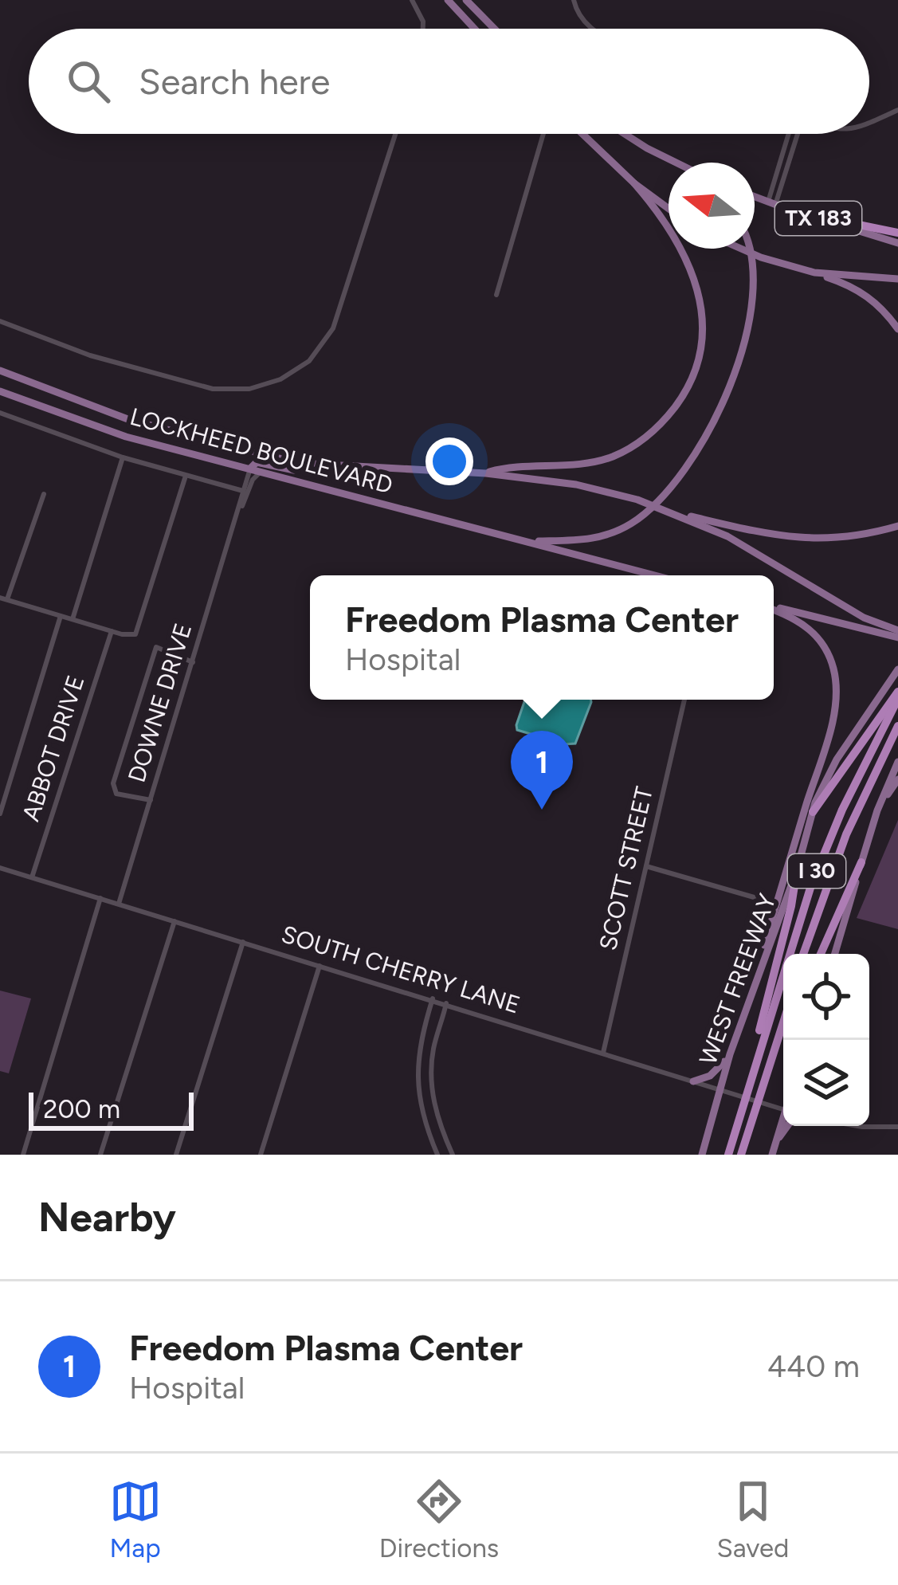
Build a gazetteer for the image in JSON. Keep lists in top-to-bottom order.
{
  "streets": {
    "highway": ["I 30", "WEST FREEWAY"],
    "main road": ["TX 183", "LOCKHEED BOULEVARD"],
    "street": [
      "DOWNE DRIVE",
      "ABBOT DRIVE",
      "SCOTT STREET",
      "SOUTH CHERRY LANE"
    ]
  },
  "crossings": [
    ["LOCKHEED BOULEVARD", "DOWNE DRIVE"],
    ["DOWNE DRIVE", "SOUTH CHERRY LANE"],
    ["ABBOT DRIVE", "SOUTH CHERRY LANE"],
    ["SCOTT STREET", "SOUTH CHERRY LANE"],
    ["SOUTH CHERRY LANE", "WEST FREEWAY"]
  ],
  "scale_bar": "200 m",
  "north": "left",
  "page": {
    "search": "Search here",
    "popup": ["Freedom Plasma Center", "Hospital"],
    "pins": "1",
    "scale": "200 m",
    "heading": "Nearby",
    "list": [
      {
        "mark": "1",
        "name": "Freedom Plasma Center",
        "note": "Hospital",
        "value": "440 m"
      }
    ],
    "nav": ["Map", "Directions", "Saved"]
  }
}
